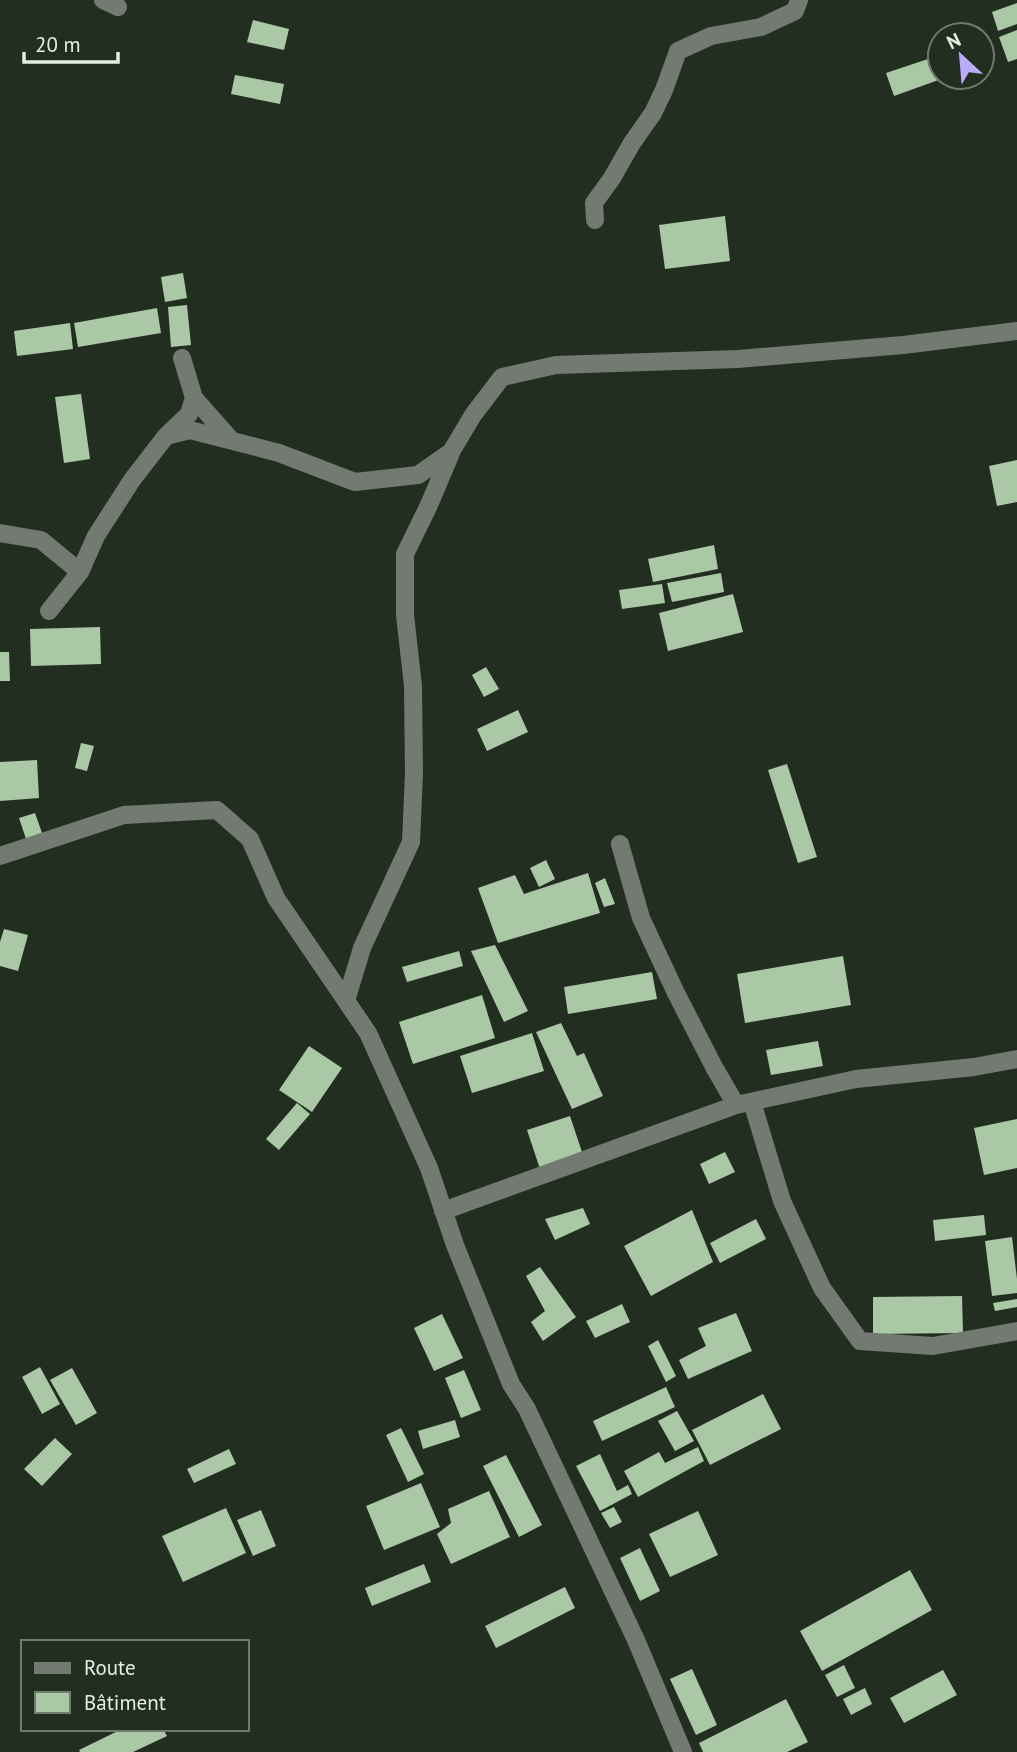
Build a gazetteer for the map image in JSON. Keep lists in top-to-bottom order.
{
  "legend": ["Route", "Bâtiment"],
  "scale_bar": "20 m",
  "north": "top left"
}
